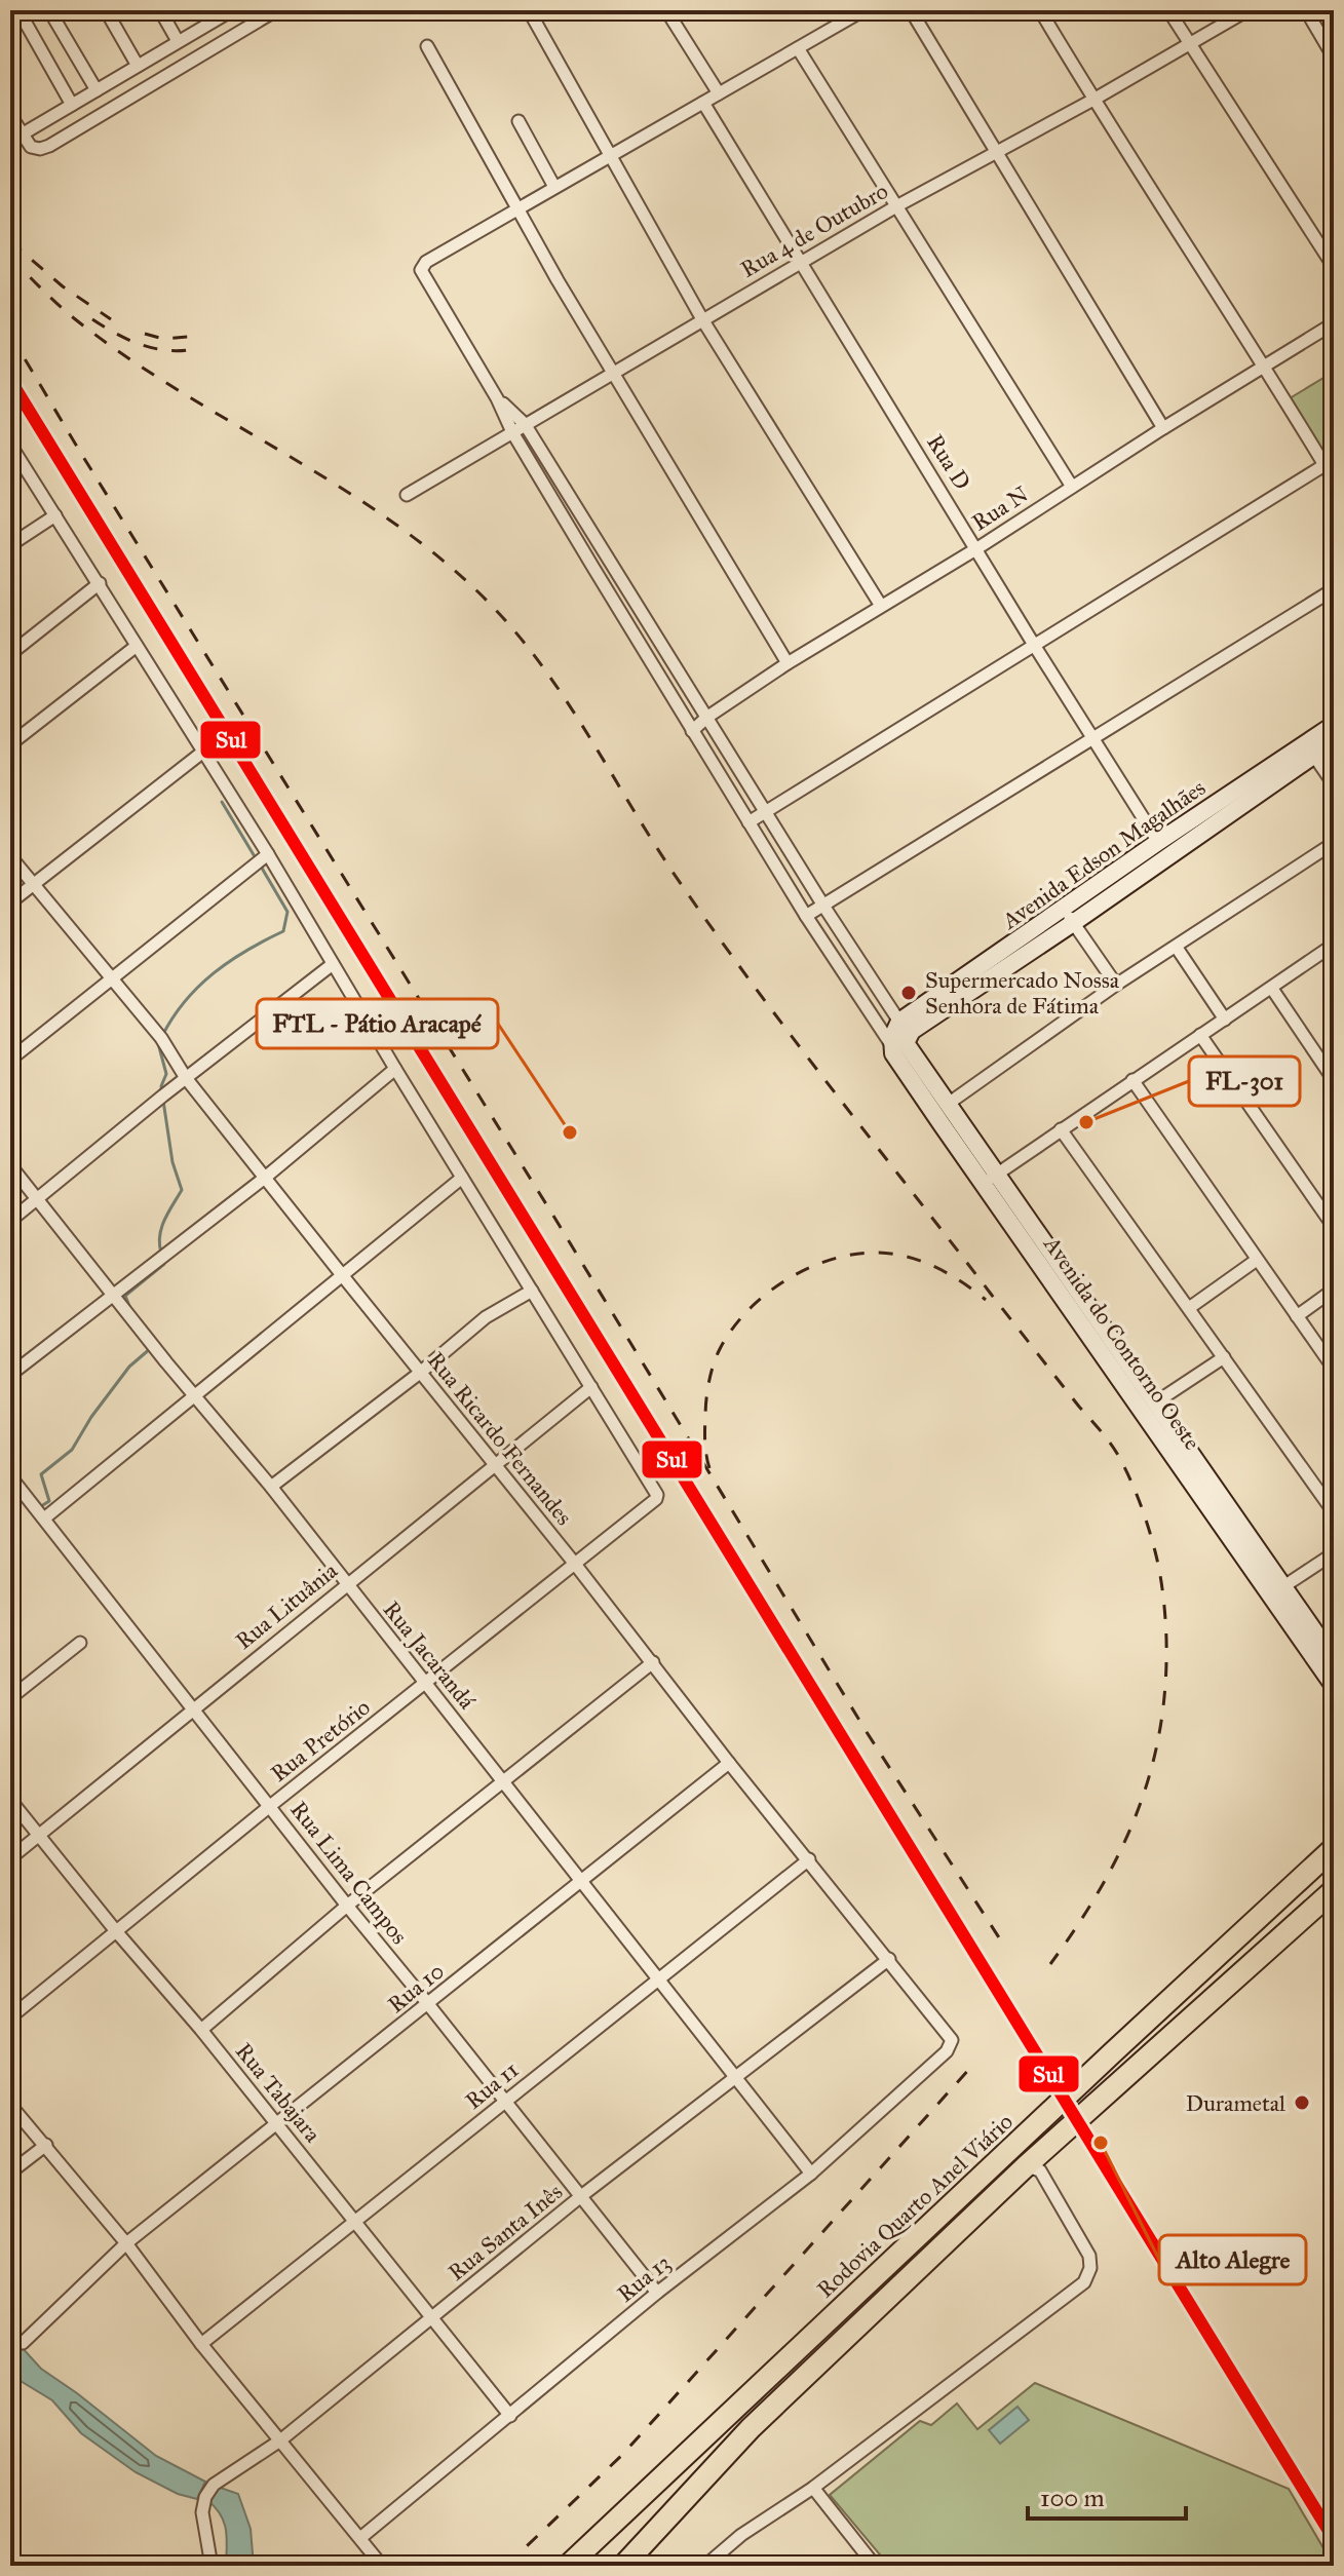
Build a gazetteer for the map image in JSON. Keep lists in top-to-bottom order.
{
  "streets": {
    "highway": ["Rodovia Quarto Anel Viário"],
    "street": [
      "Rua 4 de Outubro",
      "Rua D",
      "Rua N",
      "Avenida Edson Magalhães",
      "Avenida do Contorno Oeste",
      "Rua Ricardo Fernandes",
      "Rua Lituânia",
      "Rua Jacarandá",
      "Rua Pretório",
      "Rua Lima Campos",
      "Rua 10",
      "Rua 11",
      "Rua Tabajara",
      "Rua Santa Inês",
      "Rua 13"
    ]
  },
  "crossings": [
    ["Rua 4 de Outubro", "Rua D"],
    ["Rua D", "Rua N"],
    ["Rua D", "Avenida Edson Magalhães"],
    ["Avenida Edson Magalhães", "Avenida do Contorno Oeste"],
    ["Rua Ricardo Fernandes", "Rua Lituânia"],
    ["Rua Ricardo Fernandes", "Rua Pretório"],
    ["Rua Ricardo Fernandes", "Rua 10"],
    ["Rua Ricardo Fernandes", "Rua 11"],
    ["Rua Ricardo Fernandes", "Rua Santa Inês"],
    ["Rua Ricardo Fernandes", "Rua 13"],
    ["Rua Lituânia", "Rua Jacarandá"],
    ["Rua Lituânia", "Rua Pretório"],
    ["Rua Lituânia", "Rua Lima Campos"],
    ["Rua Lituânia", "Rua Tabajara"],
    ["Rua Jacarandá", "Rua Pretório"],
    ["Rua Jacarandá", "Rua 10"],
    ["Rua Jacarandá", "Rua 11"],
    ["Rua Jacarandá", "Rua Santa Inês"],
    ["Rua Jacarandá", "Rua 13"],
    ["Rua Pretório", "Rua Lima Campos"],
    ["Rua Pretório", "Rua Tabajara"],
    ["Rua Lima Campos", "Rua 10"],
    ["Rua Lima Campos", "Rua 11"],
    ["Rua Lima Campos", "Rua Santa Inês"],
    ["Rua Lima Campos", "Rua 13"],
    ["Rua 10", "Rua Tabajara"],
    ["Rua 11", "Rua Tabajara"],
    ["Rua Tabajara", "Rua Santa Inês"],
    ["Rua Tabajara", "Rua 13"]
  ],
  "places": [
    "Supermercado Nossa Senhora de Fátima",
    "FL-301",
    "FTL - Pátio Aracapé",
    "Durametal",
    "Alto Alegre"
  ],
  "lines": ["transit line Sul"],
  "scale_bar": "100 m"
}
